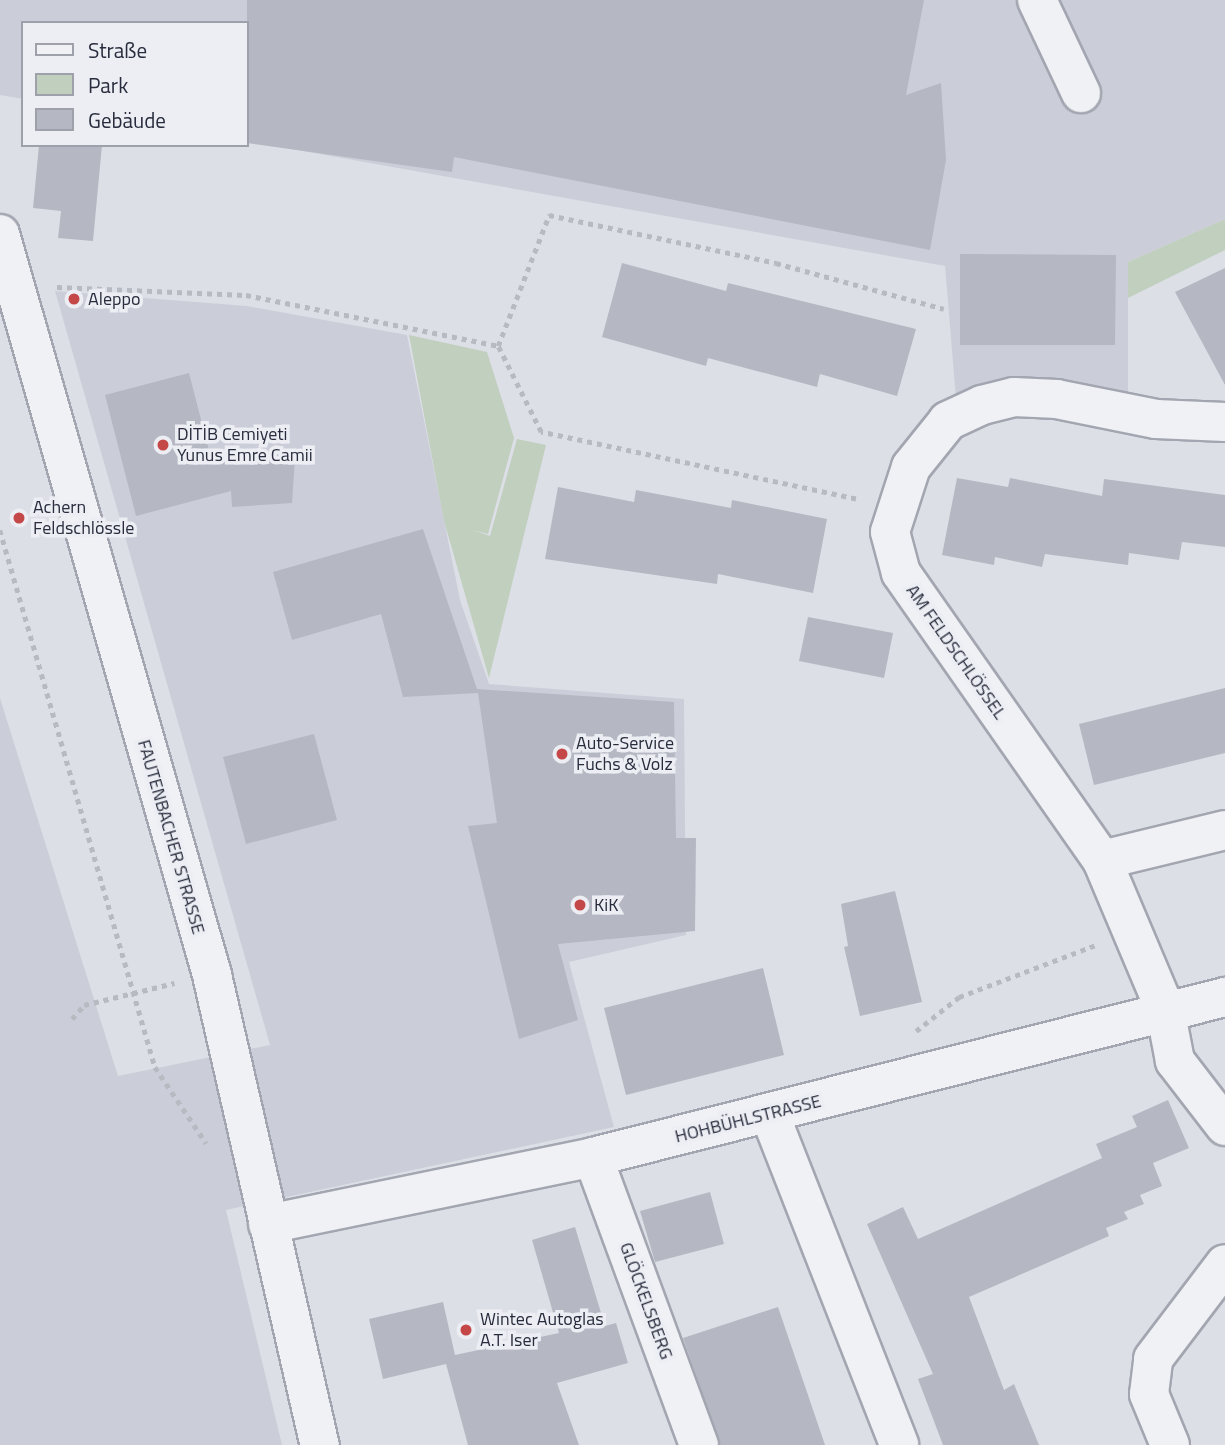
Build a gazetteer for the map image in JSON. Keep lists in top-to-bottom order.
{
  "streets": {
    "street": [
      "AM FELDSCHLÖSSEL",
      "FAUTENBACHER STRASSE",
      "HOHBÜHLSTRASSE",
      "GLÖCKELSBERG"
    ]
  },
  "crossings": [
    ["AM FELDSCHLÖSSEL", "HOHBÜHLSTRASSE"],
    ["FAUTENBACHER STRASSE", "HOHBÜHLSTRASSE"],
    ["HOHBÜHLSTRASSE", "GLÖCKELSBERG"]
  ],
  "places": [
    "Aleppo",
    "DİTİB Cemiyeti Yunus Emre Camii",
    "Achern Feldschlössle",
    "Auto-Service Fuchs & Volz",
    "KiK",
    "Wintec Autoglas A.T. Iser"
  ],
  "legend": ["Straße", "Park", "Gebäude"]
}
